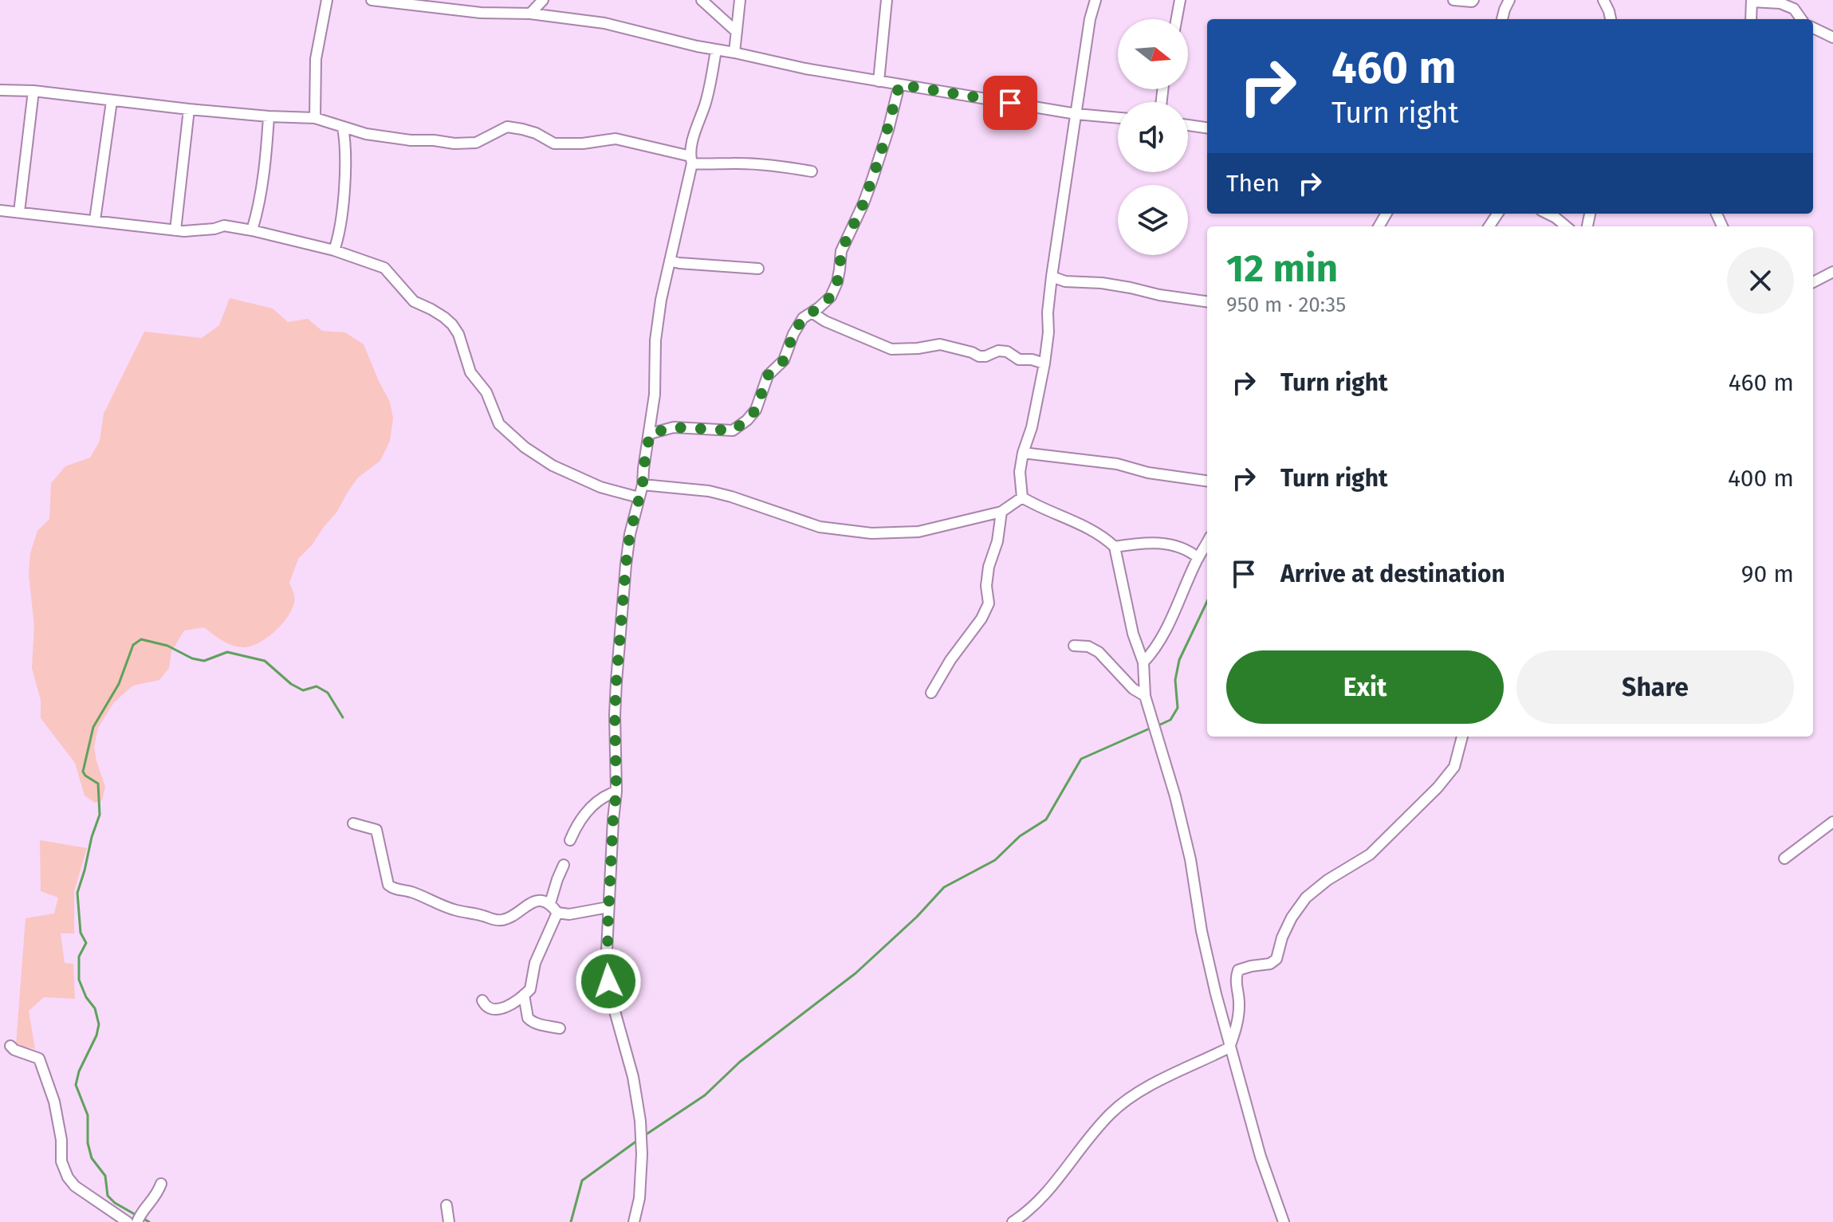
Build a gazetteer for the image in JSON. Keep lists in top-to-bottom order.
{
  "north": "right",
  "page": {
    "turn": ["460 m", "Turn right"],
    "then": "Then",
    "heading": ["12 min", "950 m · 20:35"],
    "list": [
      {
        "name": "Turn right",
        "value": "460 m"
      },
      {
        "name": "Turn right",
        "value": "400 m"
      },
      {
        "name": "Arrive at destination",
        "value": "90 m"
      }
    ],
    "buttons": ["Exit", "Share"]
  }
}
